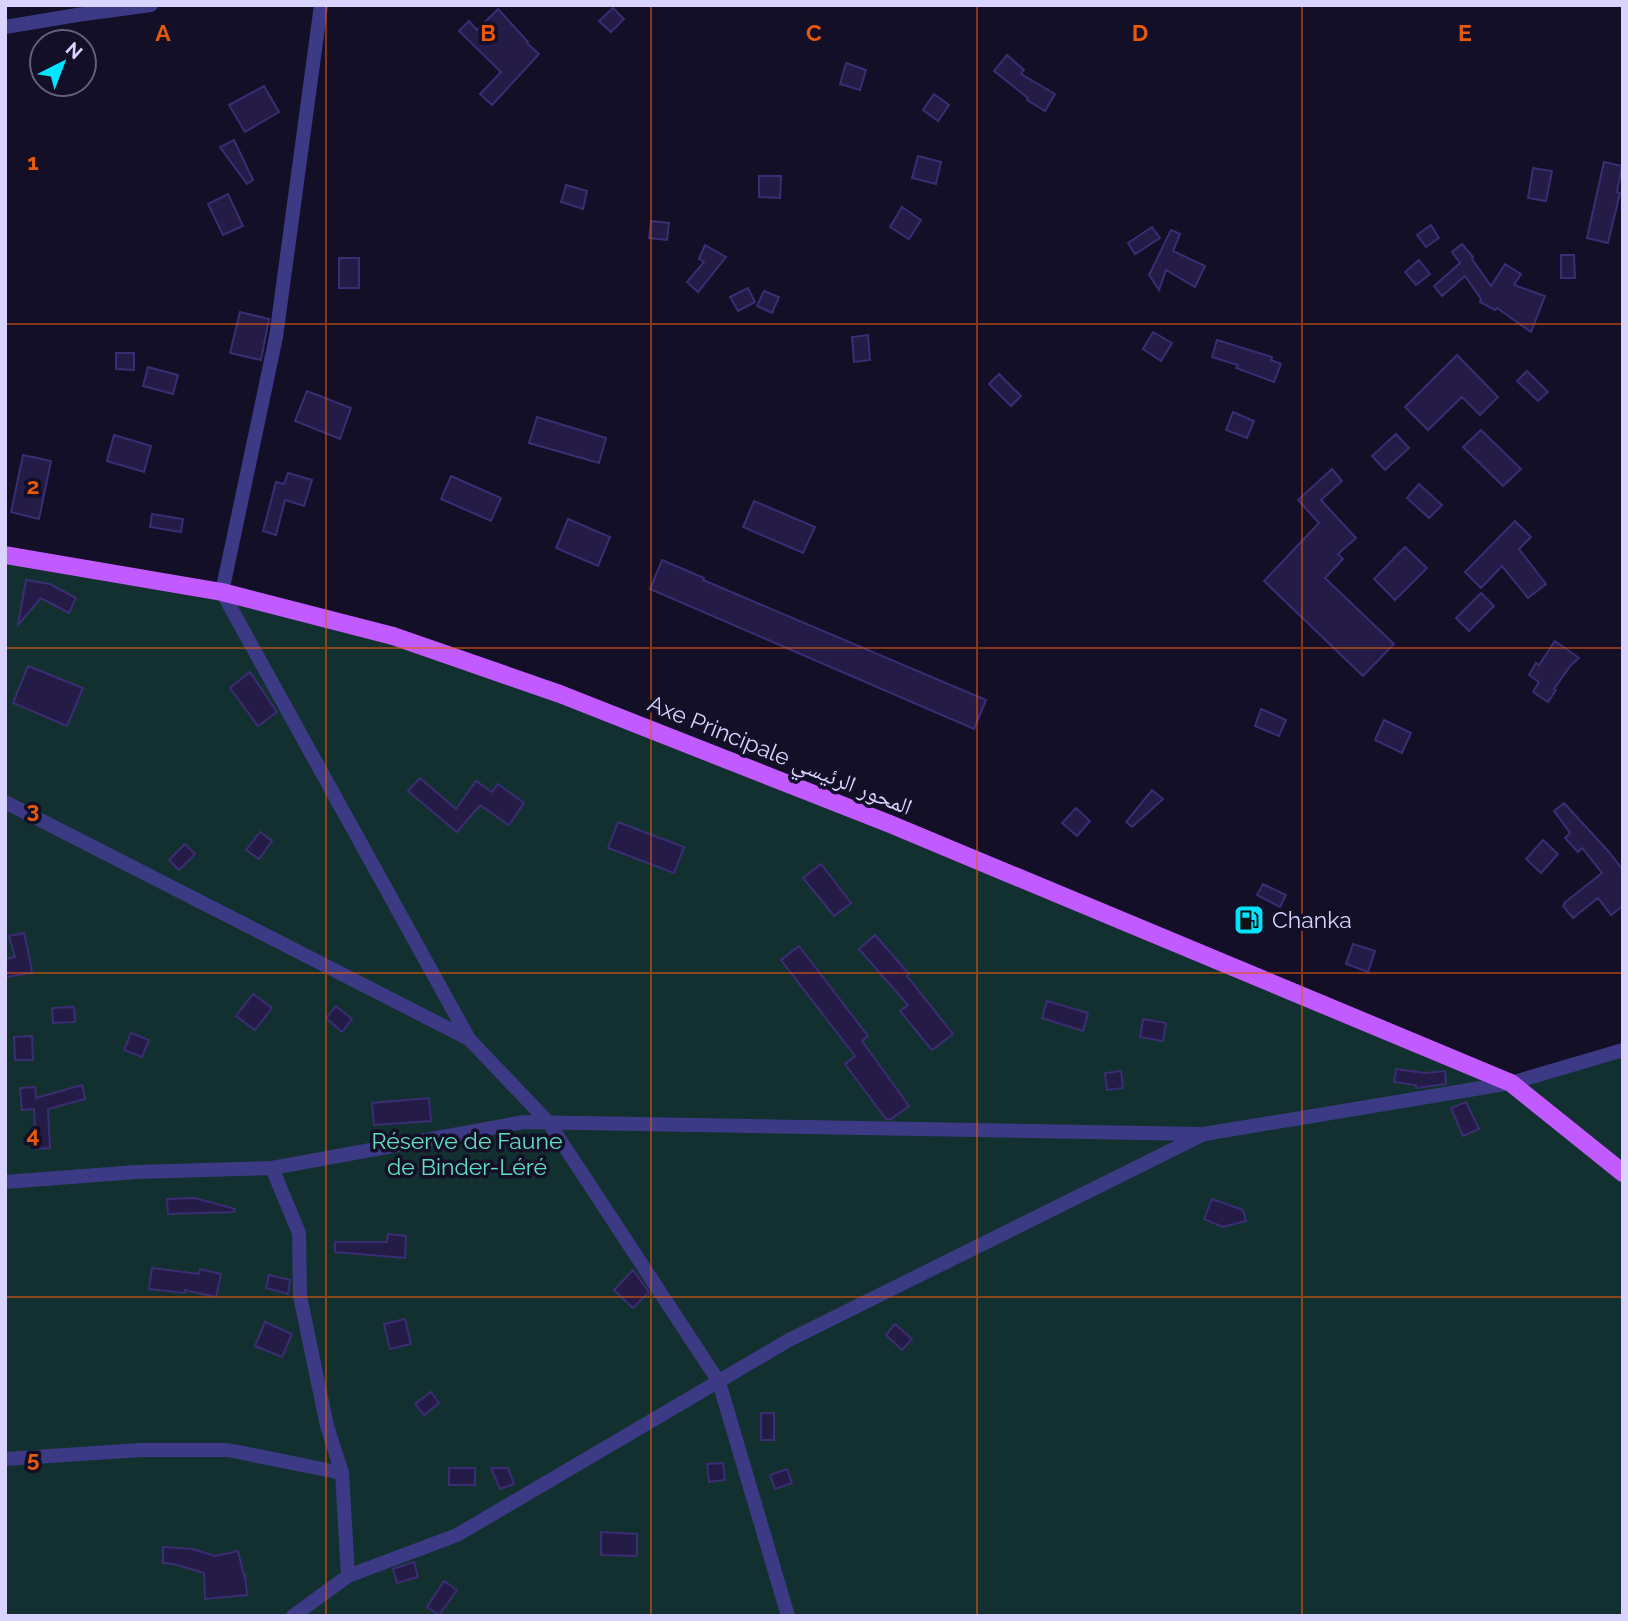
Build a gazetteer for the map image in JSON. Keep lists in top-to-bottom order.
{
  "streets": {
    "main road": ["Axe Principale المحور الرئيسي"]
  },
  "parks": ["Réserve de Faune de Binder-Léré"],
  "places": {
    "fuel station": ["Chanka"]
  },
  "north": "top right",
  "grid": {
    "columns": [
      "A",
      "B",
      "C",
      "D",
      "E"
    ],
    "rows": [
      "1",
      "2",
      "3",
      "4",
      "5"
    ]
  }
}
